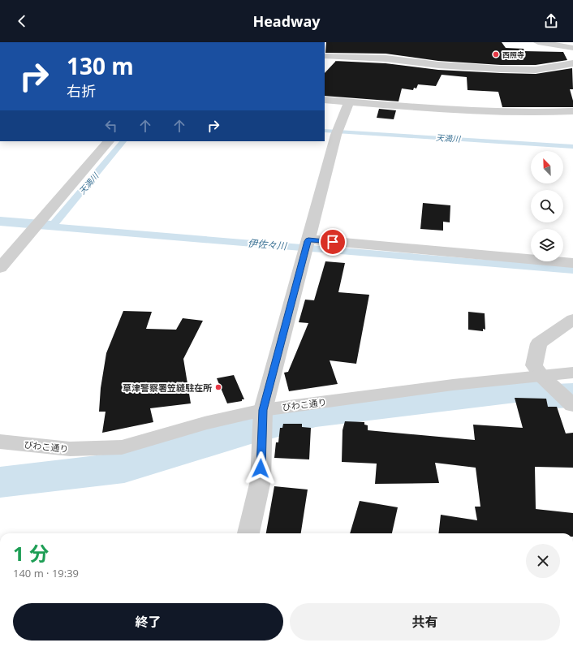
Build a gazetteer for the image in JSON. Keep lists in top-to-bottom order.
{
  "streets": {
    "street": ["びわこ通り"]
  },
  "water": ["天満川", "伊佐々川"],
  "places": ["西照寺", "草津警察署笠縫駐在所"],
  "north": "top left",
  "page": {
    "header": "Headway",
    "turn": ["130 m", "右折"],
    "heading": ["1 分", "140 m · 19:39"],
    "buttons": ["終了", "共有"]
  }
}
